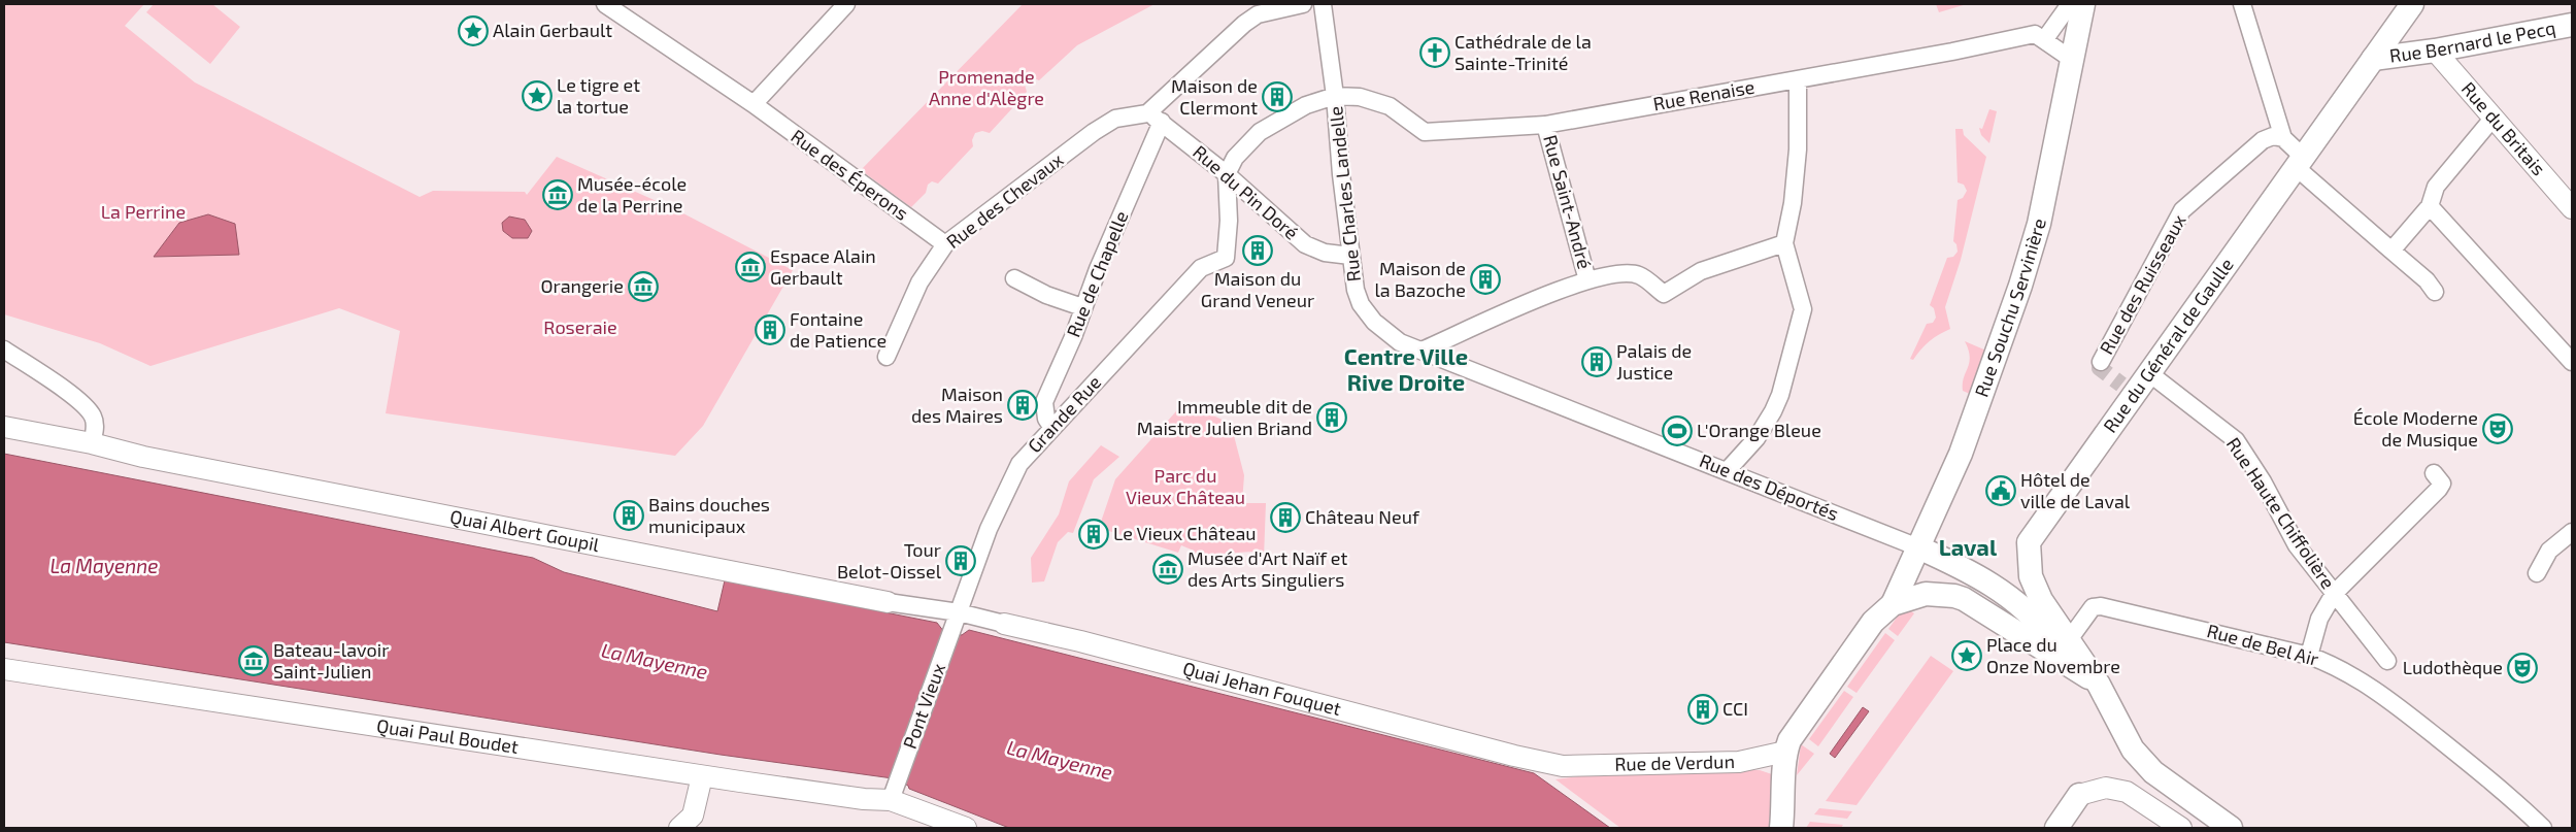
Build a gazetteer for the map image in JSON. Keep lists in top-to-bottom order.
{
  "streets": {
    "main road": ["Rue Bernard le Pecq", "Rue Souchu Servinière", "Rue du Général de Gaulle"],
    "street": [
      "Rue Renaise",
      "Rue du Britais",
      "Rue des Éperons",
      "Rue du Pin Doré",
      "Rue Charles Landelle",
      "Rue des Chevaux",
      "Rue Saint-André",
      "Rue de Chapelle",
      "Rue des Ruisseaux",
      "Grande Rue",
      "Rue des Déportés",
      "Rue Haute Chiffolière",
      "Quai Albert Goupil",
      "Rue de Bel Air",
      "Quai Jehan Fouquet",
      "Pont Vieux",
      "Quai Paul Boudet",
      "Rue de Verdun"
    ]
  },
  "crossings": [
    ["Rue Bernard le Pecq", "Rue du Britais"],
    ["Rue Bernard le Pecq", "Rue du Général de Gaulle"],
    ["Rue Renaise", "Rue Charles Landelle"],
    ["Rue Renaise", "Rue Saint-André"],
    ["Rue Renaise", "Rue Souchu Servinière"],
    ["Rue des Éperons", "Rue des Chevaux"],
    ["Rue du Pin Doré", "Rue Charles Landelle"],
    ["Rue du Pin Doré", "Rue des Chevaux"],
    ["Rue du Pin Doré", "Rue de Chapelle"],
    ["Rue du Pin Doré", "Grande Rue"],
    ["Rue Charles Landelle", "Rue des Déportés"],
    ["Rue des Chevaux", "Rue de Chapelle"],
    ["Rue de Chapelle", "Grande Rue"],
    ["Rue Souchu Servinière", "Rue des Déportés"],
    ["Rue du Général de Gaulle", "Rue Haute Chiffolière"],
    ["Rue du Général de Gaulle", "Rue de Bel Air"],
    ["Grande Rue", "Quai Albert Goupil"],
    ["Grande Rue", "Quai Jehan Fouquet"],
    ["Grande Rue", "Pont Vieux"],
    ["Rue Haute Chiffolière", "Rue de Bel Air"],
    ["Quai Albert Goupil", "Quai Jehan Fouquet"],
    ["Quai Albert Goupil", "Pont Vieux"],
    ["Quai Jehan Fouquet", "Pont Vieux"],
    ["Quai Jehan Fouquet", "Rue de Verdun"],
    ["Pont Vieux", "Quai Paul Boudet"]
  ],
  "districts": ["Centre Ville Rive Droite", "Laval"],
  "water": ["La Mayenne"],
  "parks": [
    "Promenade Anne d'Alègre",
    "La Perrine",
    "Roseraie",
    "Parc du Vieux Château"
  ],
  "places": {
    "place": ["Alain Gerbault", "Le tigre et la tortue", "Place du Onze Novembre"],
    "church": ["Cathédrale de la Sainte-Trinité"],
    "building": [
      "Maison de Clermont",
      "Maison du Grand Veneur",
      "Maison de la Bazoche",
      "Fontaine de Patience",
      "Palais de Justice",
      "Maison des Maires",
      "Immeuble dit de Maistre Julien Briand",
      "Bains douches municipaux",
      "Château Neuf",
      "Le Vieux Château",
      "Tour Belot-Oissel",
      "CCI"
    ],
    "museum": [
      "Musée-école de la Perrine",
      "Espace Alain Gerbault",
      "Orangerie",
      "Musée d'Art Naïf et des Arts Singuliers",
      "Bateau-lavoir Saint-Julien"
    ],
    "theatre": ["École Moderne de Musique", "Ludothèque"],
    "sports": ["L'Orange Bleue"],
    "public building": ["Hôtel de ville de Laval"]
  }
}
